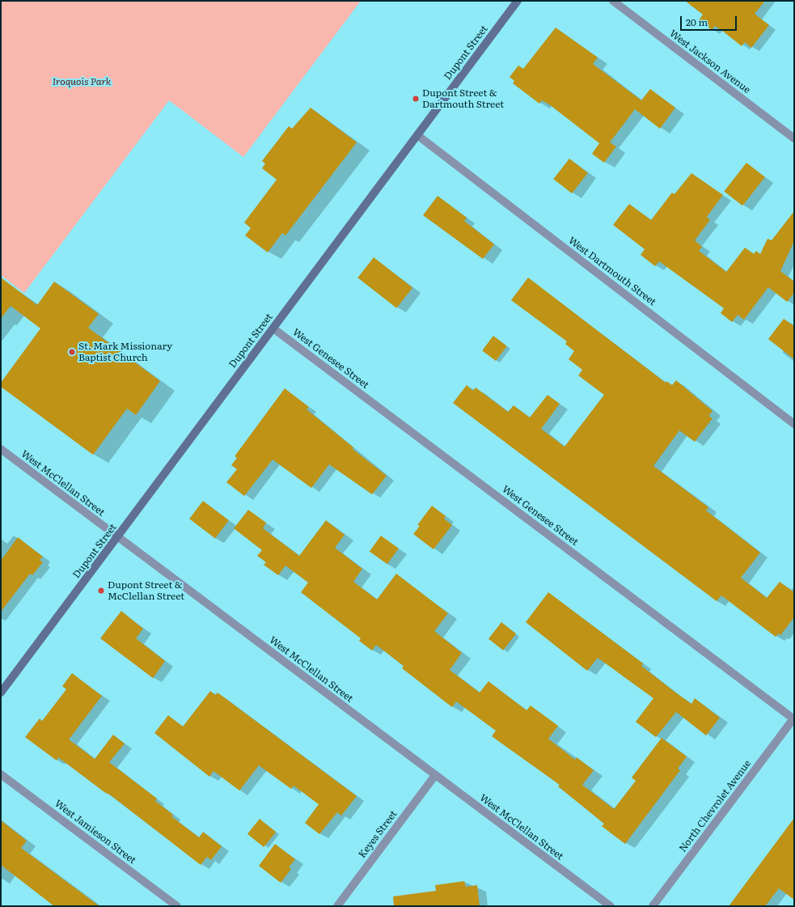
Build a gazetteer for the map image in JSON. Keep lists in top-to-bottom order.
{
  "streets": {
    "street": [
      "Dupont Street",
      "West Jackson Avenue",
      "West Dartmouth Street",
      "West Genesee Street",
      "West McClellan Street",
      "North Chevrolet Avenue",
      "West Jamieson Street",
      "Keyes Street"
    ]
  },
  "crossings": [
    ["Dupont Street", "West Dartmouth Street"],
    ["Dupont Street", "West Genesee Street"],
    ["Dupont Street", "West McClellan Street"],
    ["West Genesee Street", "North Chevrolet Avenue"],
    ["West McClellan Street", "Keyes Street"]
  ],
  "parks": ["Iroquois Park"],
  "places": ["Dupont Street & Dartmouth Street", "St. Mark Missionary Baptist Church", "Dupont Street & McClellan Street"],
  "scale_bar": "20 m"
}
